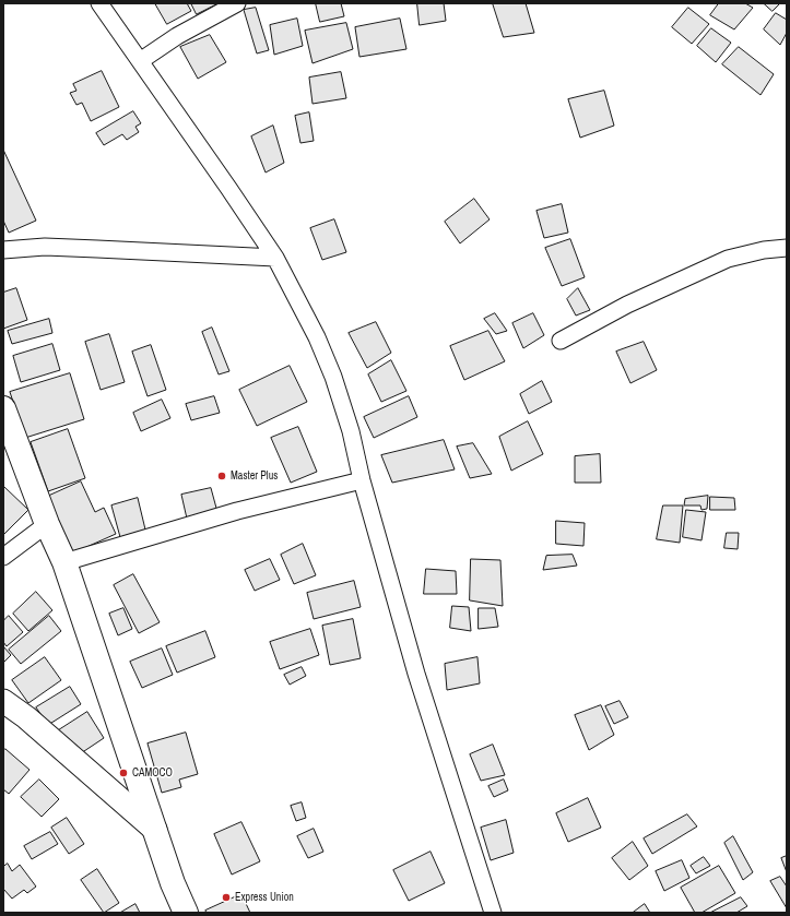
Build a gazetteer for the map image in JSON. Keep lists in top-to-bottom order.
{
  "places": ["Master Plus", "CAMOCO", "Express Union"]
}
